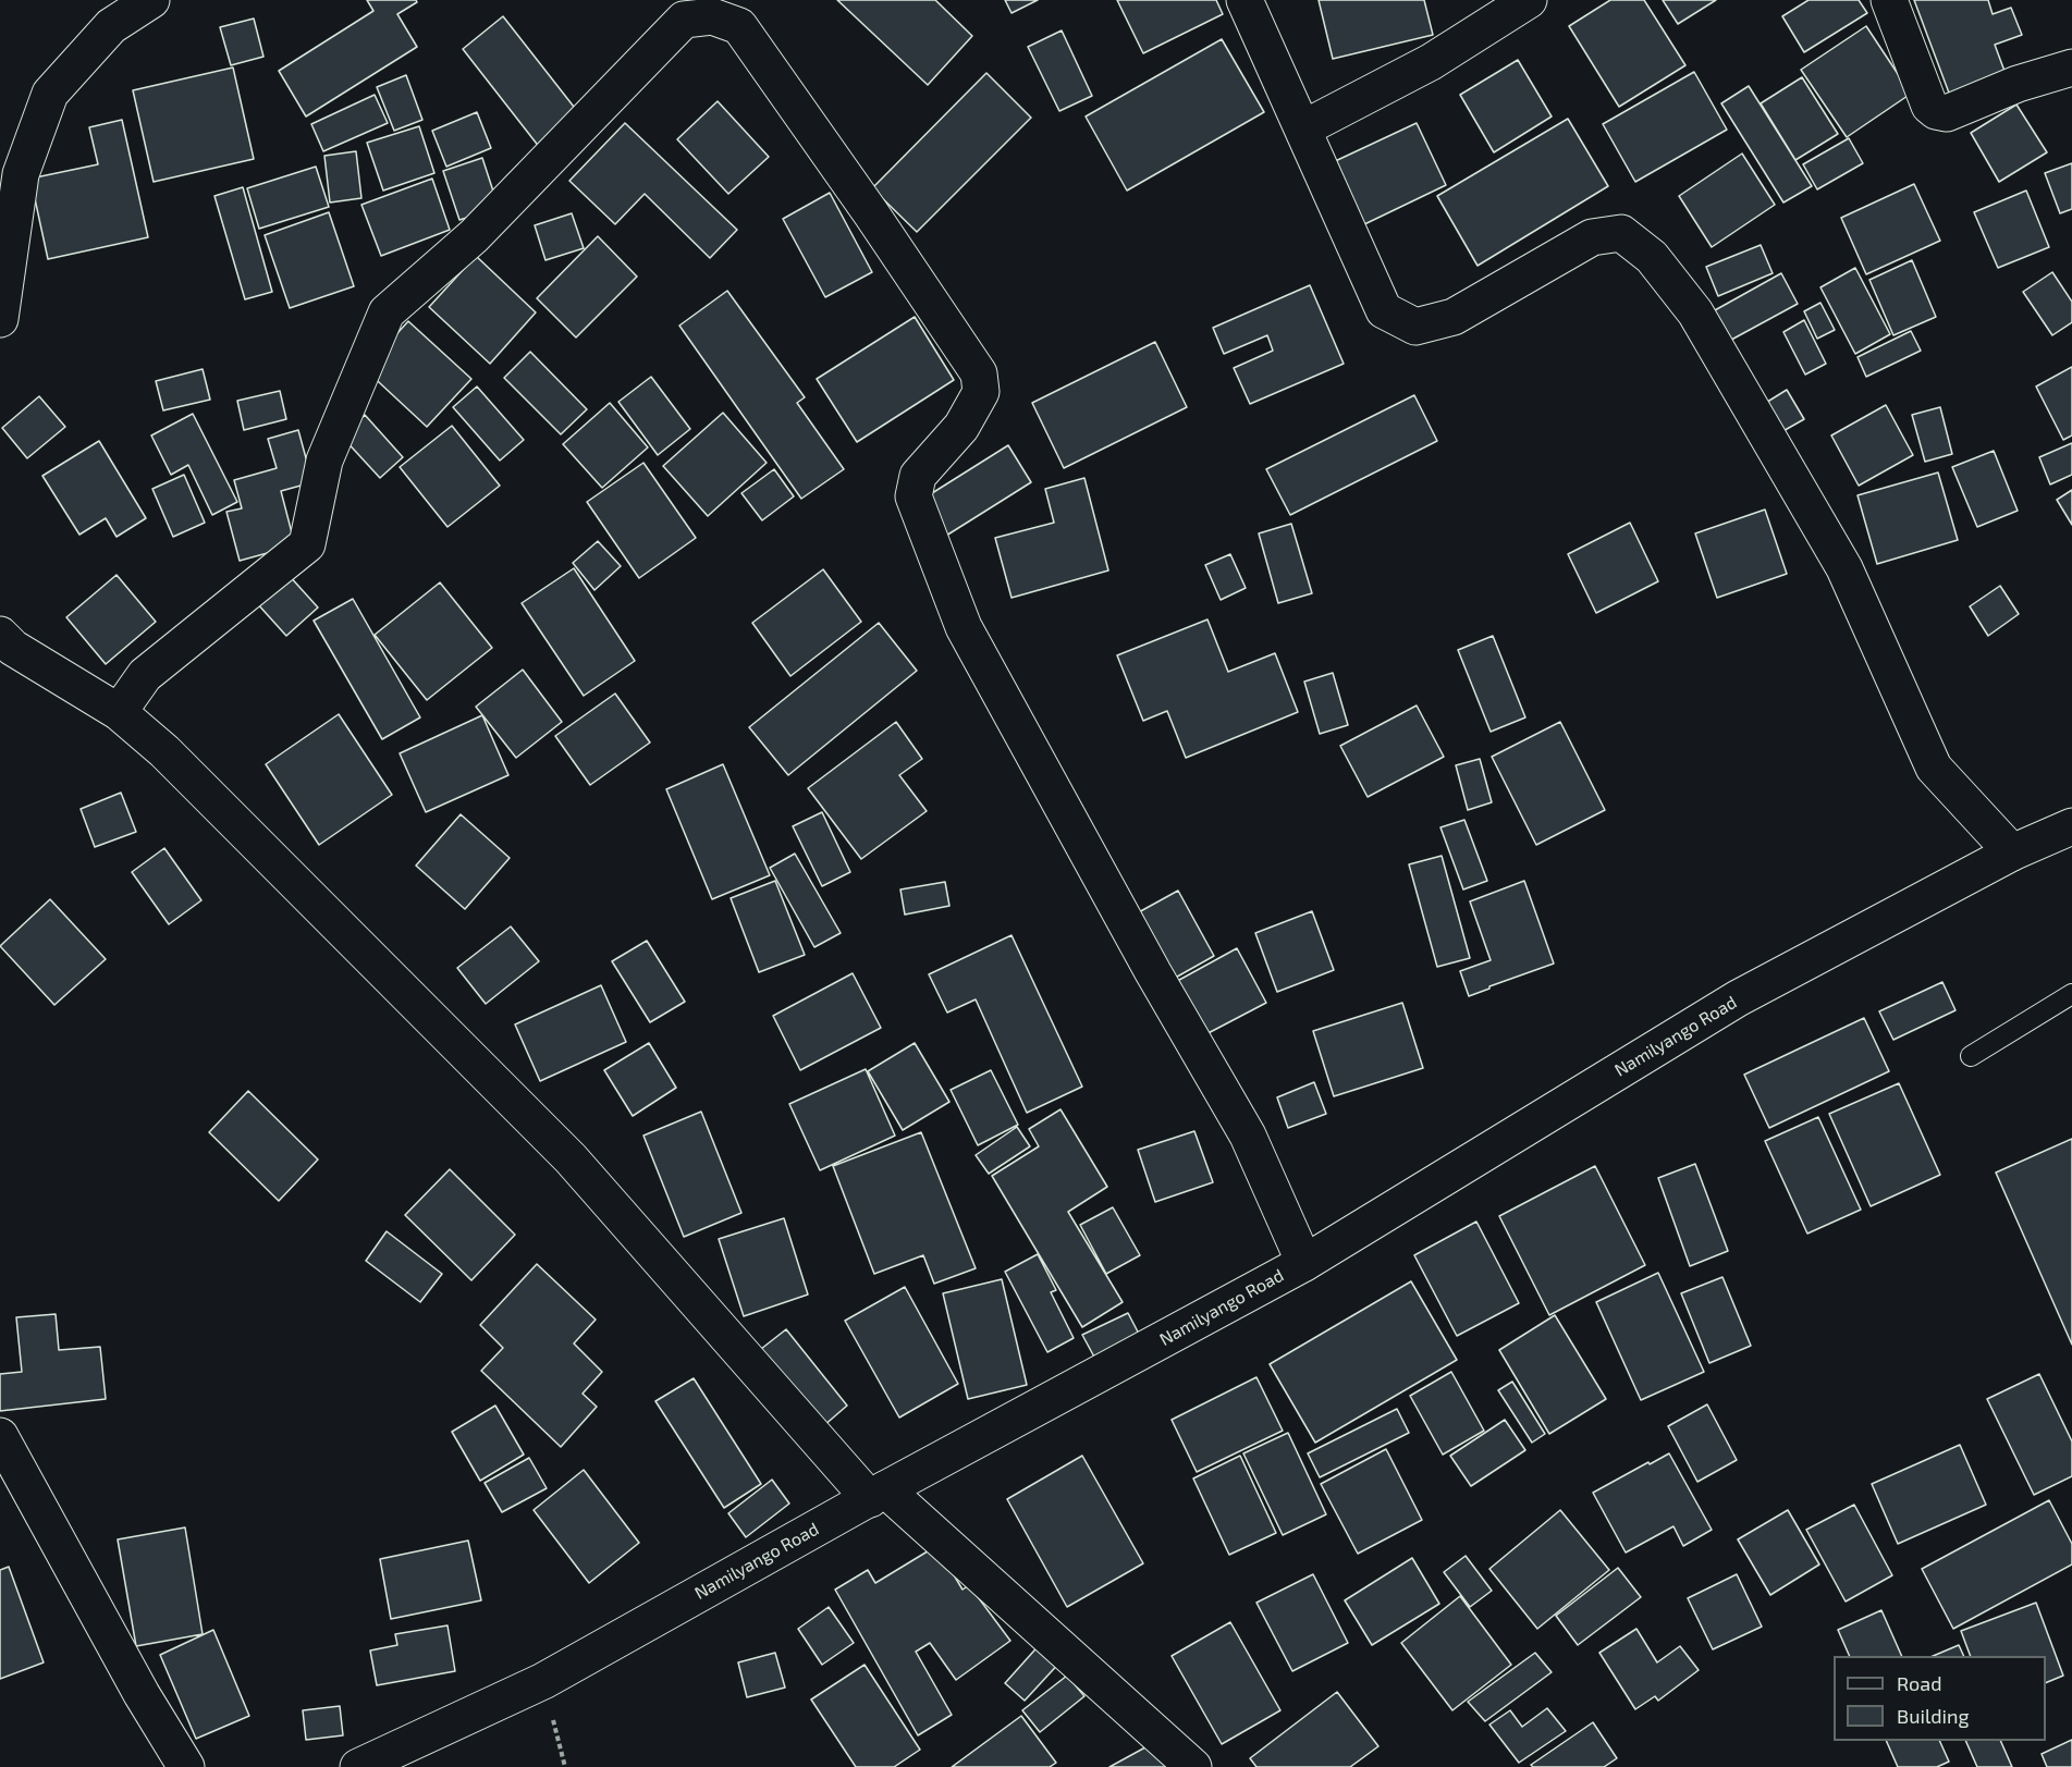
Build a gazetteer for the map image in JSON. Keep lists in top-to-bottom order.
{
  "streets": {
    "street": ["Namilyango Road"]
  },
  "legend": ["Road", "Building"]
}
